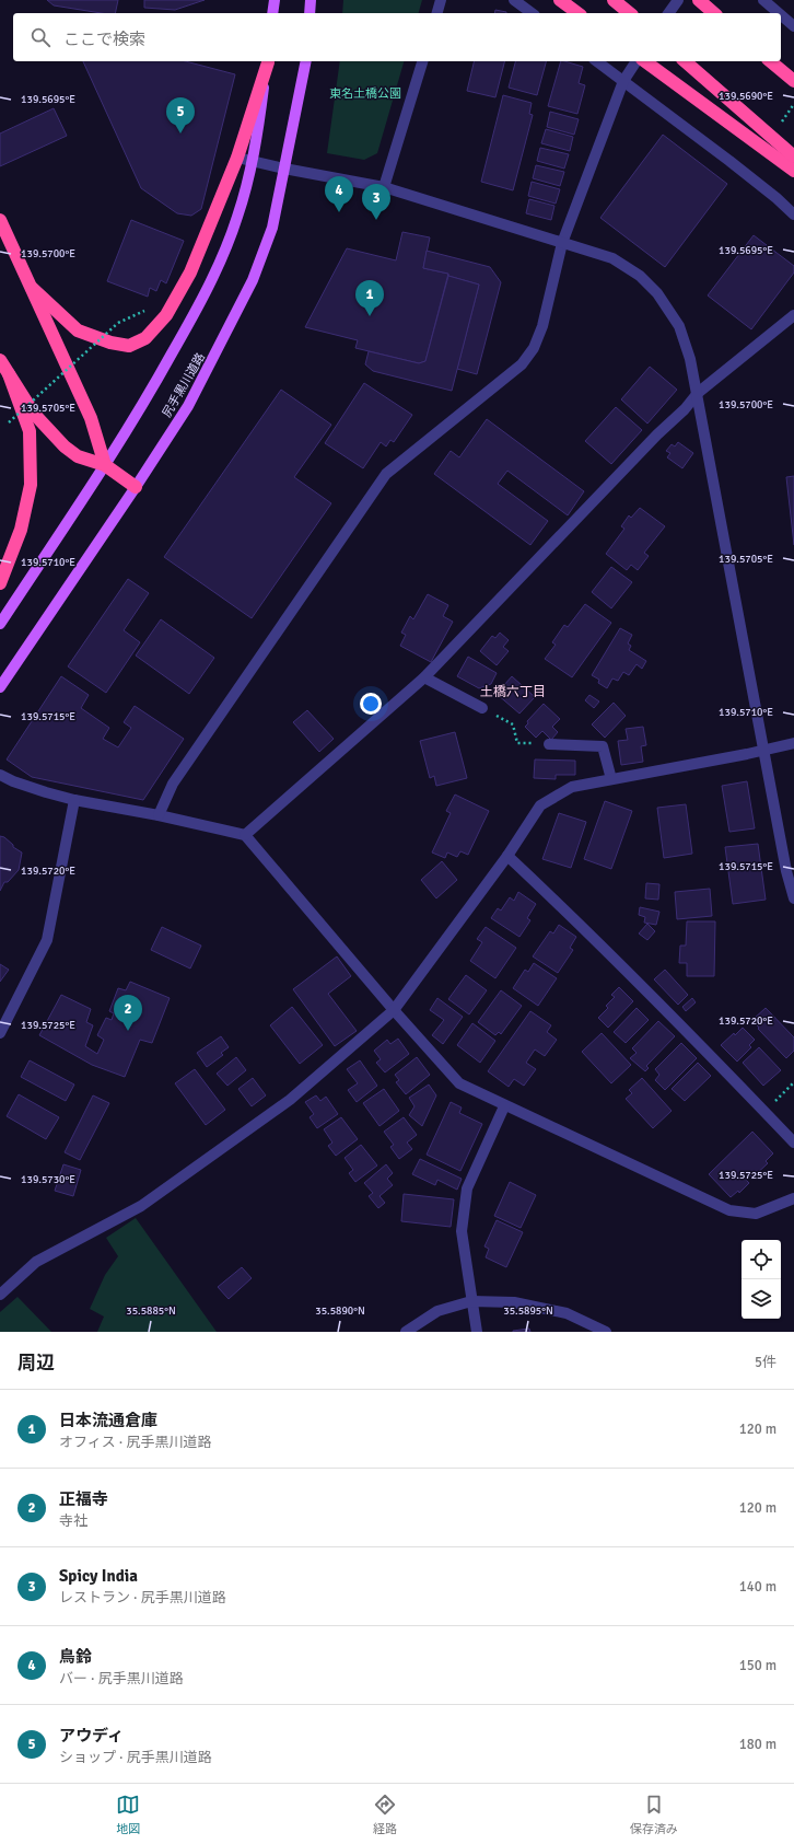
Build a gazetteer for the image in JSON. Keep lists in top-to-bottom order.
{
  "streets": {
    "main road": ["尻手黒川道路"]
  },
  "districts": ["土橋六丁目"],
  "parks": ["東名土橋公園"],
  "page": {
    "search": "ここで検索",
    "pins": [
      "5",
      "4",
      "3",
      "1",
      "2"
    ],
    "heading": ["周辺", "5件"],
    "list": [
      {
        "mark": "1",
        "name": "日本流通倉庫",
        "note": "オフィス · 尻手黒川道路",
        "value": "120 m"
      },
      {
        "mark": "2",
        "name": "正福寺",
        "note": "寺社",
        "value": "120 m"
      },
      {
        "mark": "3",
        "name": "Spicy India",
        "note": "レストラン · 尻手黒川道路",
        "value": "140 m"
      },
      {
        "mark": "4",
        "name": "鳥鈴",
        "note": "バー · 尻手黒川道路",
        "value": "150 m"
      },
      {
        "mark": "5",
        "name": "アウディ",
        "note": "ショップ · 尻手黒川道路",
        "value": "180 m"
      }
    ],
    "nav": ["地図", "経路", "保存済み"]
  },
  "coordinates": [
    "139.5690°E",
    "139.5695°E",
    "139.5700°E",
    "139.5705°E",
    "139.5710°E",
    "139.5715°E",
    "139.5720°E",
    "139.5725°E",
    "139.5730°E",
    "35.5885°N",
    "35.5890°N",
    "35.5895°N"
  ]
}
